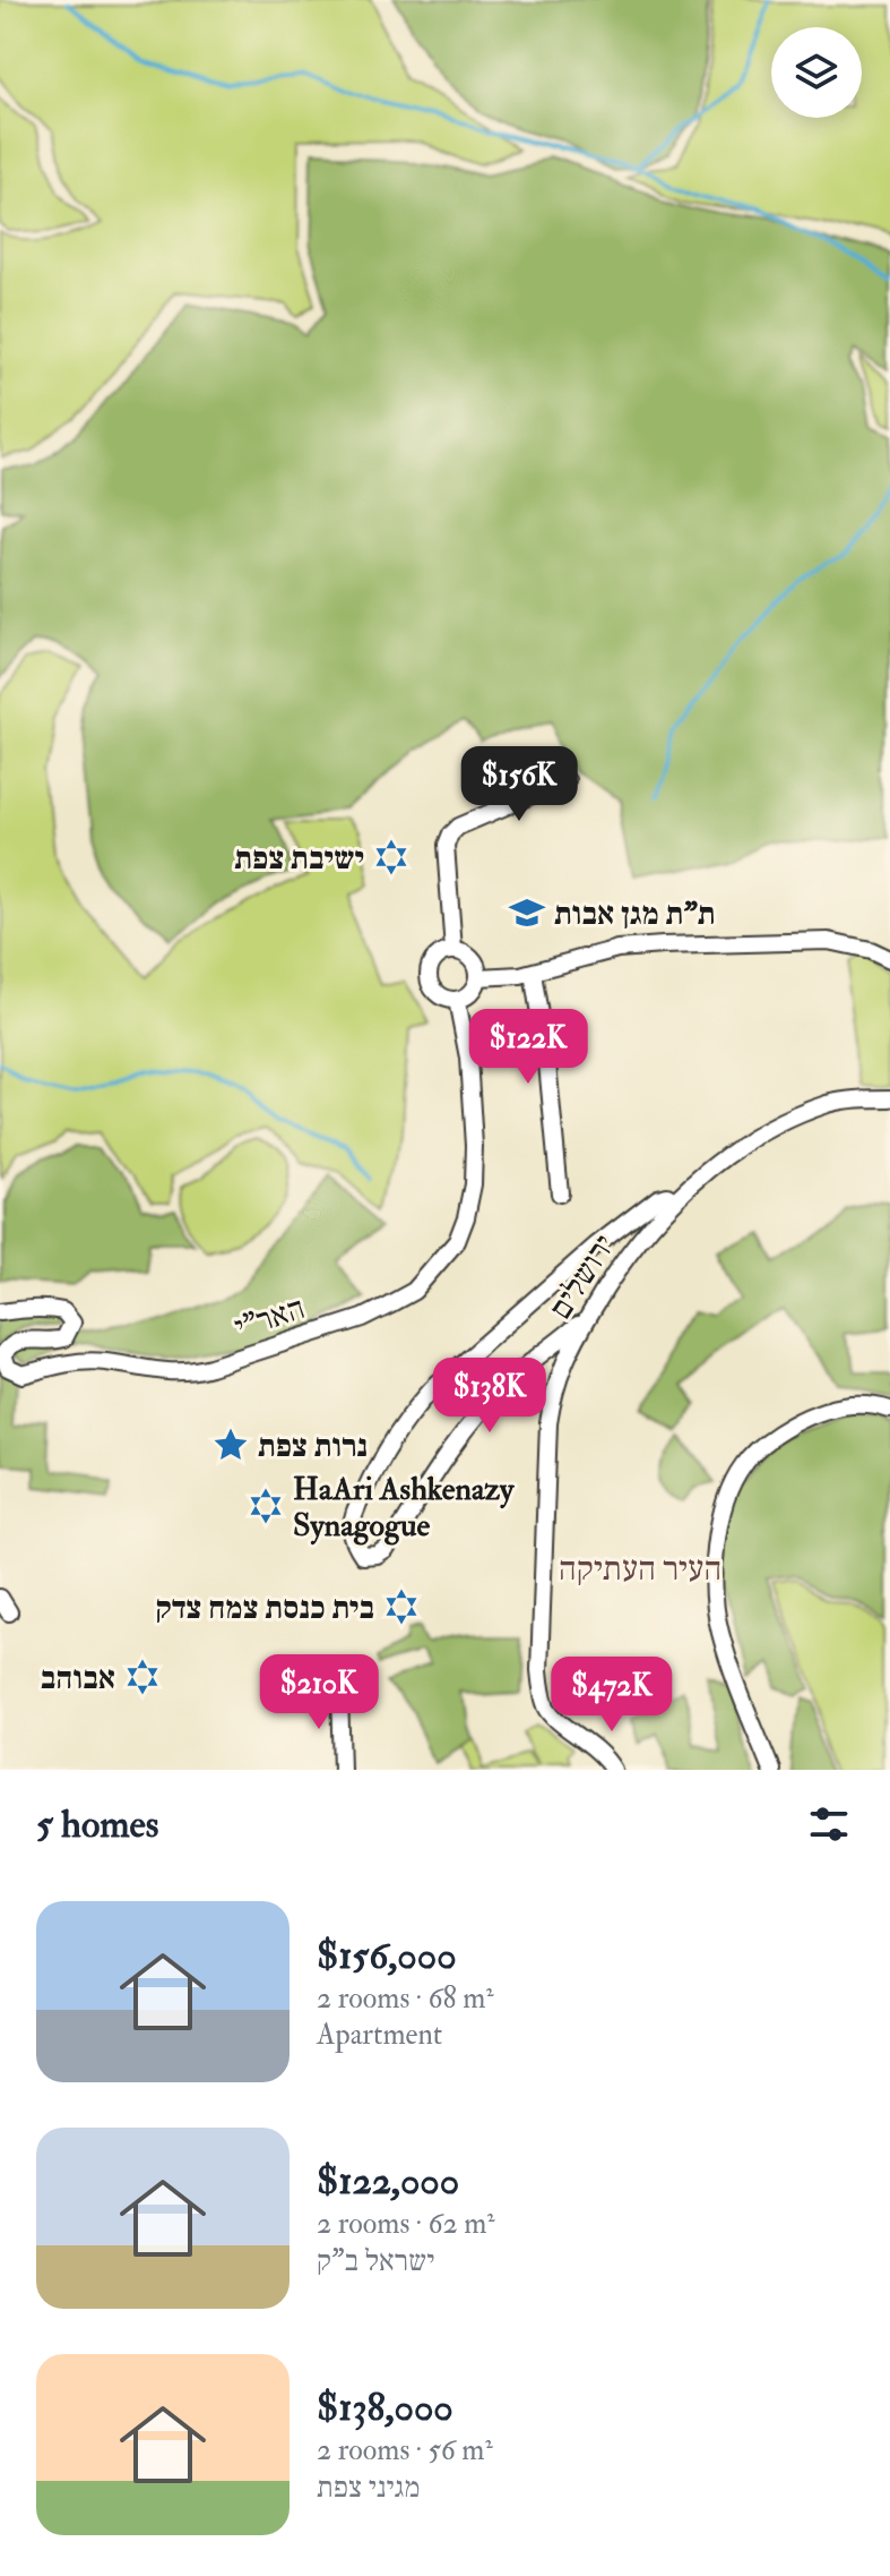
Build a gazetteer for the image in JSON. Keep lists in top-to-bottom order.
{
  "streets": {
    "street": ["ירושלים", "האר\"י"]
  },
  "districts": ["העיר העתיקה"],
  "places": {
    "synagogue": [
      "ישיבת צפת",
      "HaAri Ashkenazy Synagogue",
      "בית כנסת צמח צדק",
      "אבוהב"
    ],
    "school or university": ["ת\"ת מגן אבות"],
    "place": ["נרות צפת"]
  },
  "page": {
    "price": [
      "$156K",
      "$122K",
      "$138K",
      "$210K",
      "$472K"
    ],
    "heading": "5 homes",
    "list": [
      {
        "name": "$156,000",
        "note": "2 rooms · 68 m² · Apartment"
      },
      {
        "name": "$122,000",
        "note": "2 rooms · 62 m² · ישראל ב\"ק"
      },
      {
        "name": "$138,000",
        "note": "2 rooms · 56 m² · מגיני צפת"
      }
    ]
  }
}
